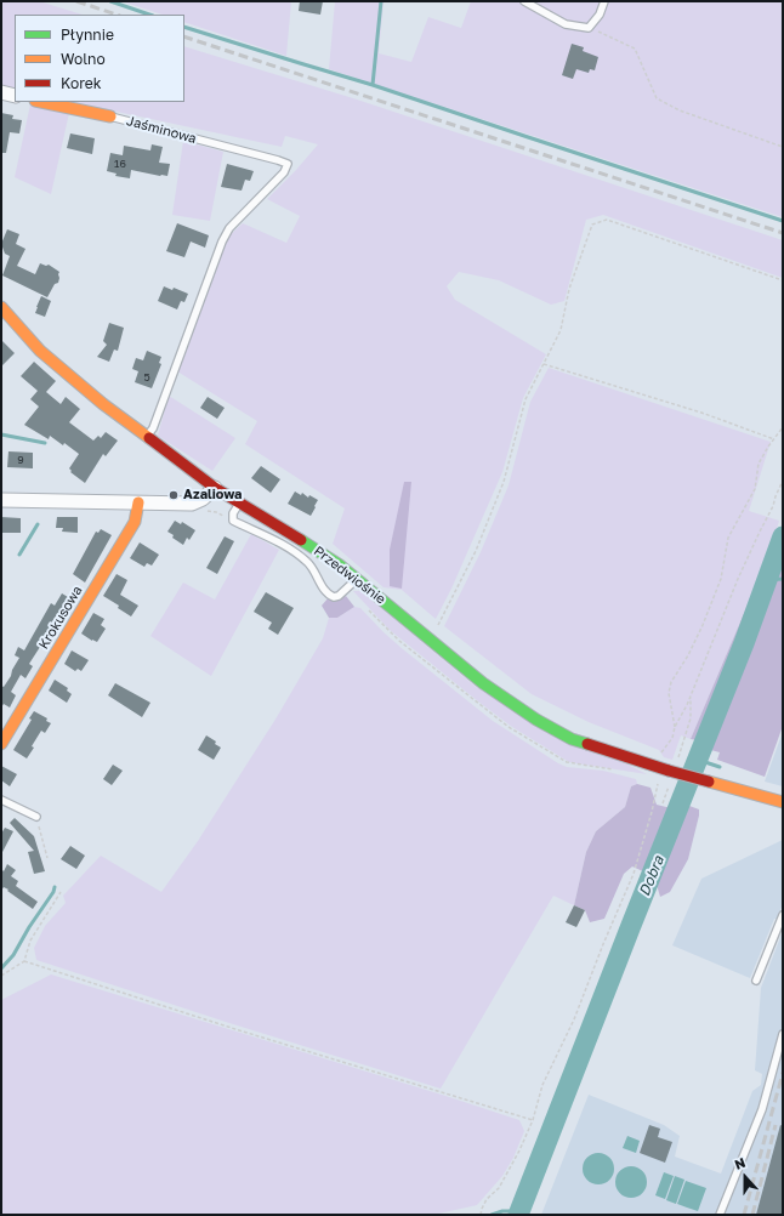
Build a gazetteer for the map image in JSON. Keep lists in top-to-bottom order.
{
  "streets": {
    "street": ["Jaśminowa", "Przedwiośnie", "Krokusowa"]
  },
  "water": ["Dobra"],
  "places": ["Azaliowa"],
  "house_numbers": ["16", "5", "9"],
  "legend": ["Płynnie", "Wolno", "Korek"],
  "north": "top"
}
